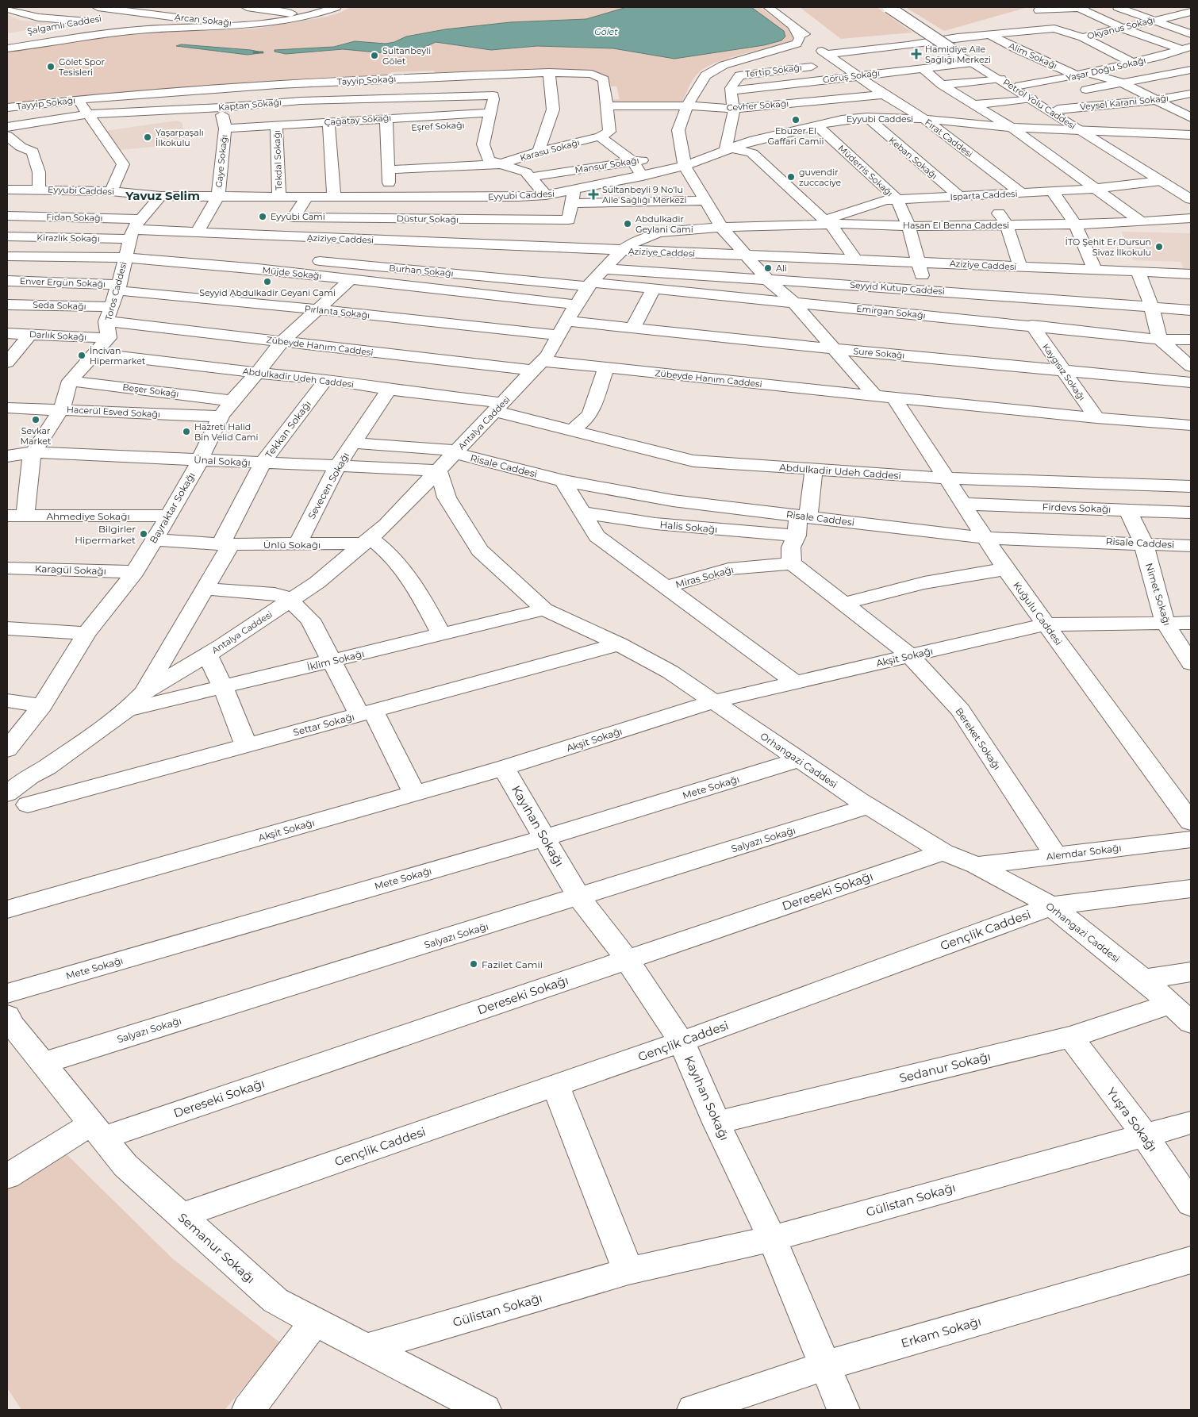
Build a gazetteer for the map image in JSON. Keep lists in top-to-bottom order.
{
  "streets": {
    "street": [
      "Arcan Sokağı",
      "Şalgamlı Caddesi",
      "Okyanus Sokağı",
      "Alim Sokağı",
      "Yaşar Doğu Sokağı",
      "Tertip Sokağı",
      "Görüş Sokağı",
      "Tayyip Sokağı",
      "Veysel Karani Sokağı",
      "Petrol Yolu Caddesi",
      "Kaptan Sokağı",
      "Cevher Sokağı",
      "Eyyubi Caddesi",
      "Çağatay Sokağı",
      "Eşref Sokağı",
      "Fırat Caddesi",
      "Karasu Sokağı",
      "Keban Sokağı",
      "Tekdal Sokağı",
      "Gaye Sokağı",
      "Mansur Sokağı",
      "Müderris Sokağı",
      "Isparta Caddesi",
      "Fidan Sokağı",
      "Düstur Sokağı",
      "Hasan El Benna Caddesi",
      "Kirazlık Sokağı",
      "Aziziye Caddesi",
      "Burhan Sokağı",
      "Müjde Sokağı",
      "Enver Ergün Sokağı",
      "Seyyid Kutup Caddesi",
      "Toros Caddesi",
      "Seda Sokağı",
      "Pırlanta Sokağı",
      "Emirgan Sokağı",
      "Darlık Sokağı",
      "Zübeyde Hanım Caddesi",
      "Sure Sokağı",
      "Kaygısız Sokağı",
      "Abdulkadir Udeh Caddesi",
      "Beşer Sokağı",
      "Hacerül Esved Sokağı",
      "Antalya Caddesi",
      "Tekkan Sokağı",
      "Ünal Sokağı",
      "Risale Caddesi",
      "Sevecen Sokağı",
      "Bayraktar Sokağı",
      "Firdevs Sokağı",
      "Ahmediye Sokağı",
      "Halis Sokağı",
      "Ünlü Sokağı",
      "Karagül Sokağı",
      "Miras Sokağı",
      "Nimet Sokağı",
      "Kuğulu Caddesi",
      "Akşit Sokağı",
      "İklim Sokağı",
      "Settar Sokağı",
      "Bereket Sokağı",
      "Orhangazi Caddesi",
      "Mete Sokağı",
      "Kayıhan Sokağı",
      "Salyazı Sokağı",
      "Alemdar Sokağı",
      "Dereseki Sokağı",
      "Gençlik Caddesi",
      "Sedanur Sokağı",
      "Yuşra Sokağı",
      "Gülistan Sokağı",
      "Semanur Sokağı",
      "Erkam Sokağı"
    ]
  },
  "crossings": [
    ["Arcan Sokağı", "Şalgamlı Caddesi"],
    ["Okyanus Sokağı", "Yaşar Doğu Sokağı"],
    ["Alim Sokağı", "Yaşar Doğu Sokağı"],
    ["Alim Sokağı", "Veysel Karani Sokağı"],
    ["Yaşar Doğu Sokağı", "Petrol Yolu Caddesi"],
    ["Tertip Sokağı", "Görüş Sokağı"],
    ["Tertip Sokağı", "Fırat Caddesi"],
    ["Görüş Sokağı", "Petrol Yolu Caddesi"],
    ["Görüş Sokağı", "Fırat Caddesi"],
    ["Tayyip Sokağı", "Cevher Sokağı"],
    ["Tayyip Sokağı", "Karasu Sokağı"],
    ["Veysel Karani Sokağı", "Petrol Yolu Caddesi"],
    ["Petrol Yolu Caddesi", "Eyyubi Caddesi"],
    ["Petrol Yolu Caddesi", "Isparta Caddesi"],
    ["Kaptan Sokağı", "Gaye Sokağı"],
    ["Cevher Sokağı", "Fırat Caddesi"],
    ["Eyyubi Caddesi", "Fırat Caddesi"],
    ["Eyyubi Caddesi", "Keban Sokağı"],
    ["Eyyubi Caddesi", "Tekdal Sokağı"],
    ["Eyyubi Caddesi", "Gaye Sokağı"],
    ["Eyyubi Caddesi", "Mansur Sokağı"],
    ["Eyyubi Caddesi", "Müderris Sokağı"],
    ["Eyyubi Caddesi", "Düstur Sokağı"],
    ["Eyyubi Caddesi", "Toros Caddesi"],
    ["Çağatay Sokağı", "Eşref Sokağı"],
    ["Çağatay Sokağı", "Tekdal Sokağı"],
    ["Çağatay Sokağı", "Gaye Sokağı"],
    ["Fırat Caddesi", "Isparta Caddesi"],
    ["Keban Sokağı", "Isparta Caddesi"],
    ["Gaye Sokağı", "Aziziye Caddesi"],
    ["Müderris Sokağı", "Isparta Caddesi"],
    ["Müderris Sokağı", "Hasan El Benna Caddesi"],
    ["Müderris Sokağı", "Aziziye Caddesi"],
    ["Müderris Sokağı", "Seyyid Kutup Caddesi"],
    ["Isparta Caddesi", "Hasan El Benna Caddesi"],
    ["Fidan Sokağı", "Kirazlık Sokağı"],
    ["Fidan Sokağı", "Aziziye Caddesi"],
    ["Fidan Sokağı", "Toros Caddesi"],
    ["Hasan El Benna Caddesi", "Antalya Caddesi"],
    ["Hasan El Benna Caddesi", "Kuğulu Caddesi"],
    ["Kirazlık Sokağı", "Aziziye Caddesi"],
    ["Kirazlık Sokağı", "Toros Caddesi"],
    ["Aziziye Caddesi", "Toros Caddesi"],
    ["Aziziye Caddesi", "Antalya Caddesi"],
    ["Aziziye Caddesi", "Kuğulu Caddesi"],
    ["Burhan Sokağı", "Emirgan Sokağı"],
    ["Burhan Sokağı", "Antalya Caddesi"],
    ["Müjde Sokağı", "Toros Caddesi"],
    ["Müjde Sokağı", "Antalya Caddesi"],
    ["Müjde Sokağı", "Bayraktar Sokağı"],
    ["Enver Ergün Sokağı", "Toros Caddesi"],
    ["Enver Ergün Sokağı", "Pırlanta Sokağı"],
    ["Seyyid Kutup Caddesi", "Antalya Caddesi"],
    ["Seyyid Kutup Caddesi", "Kuğulu Caddesi"],
    ["Toros Caddesi", "Seda Sokağı"],
    ["Toros Caddesi", "Pırlanta Sokağı"],
    ["Toros Caddesi", "Darlık Sokağı"],
    ["Toros Caddesi", "Zübeyde Hanım Caddesi"],
    ["Seda Sokağı", "Zübeyde Hanım Caddesi"],
    ["Pırlanta Sokağı", "Antalya Caddesi"],
    ["Pırlanta Sokağı", "Bayraktar Sokağı"],
    ["Emirgan Sokağı", "Kaygısız Sokağı"],
    ["Emirgan Sokağı", "Antalya Caddesi"],
    ["Emirgan Sokağı", "Kuğulu Caddesi"],
    ["Zübeyde Hanım Caddesi", "Kaygısız Sokağı"],
    ["Zübeyde Hanım Caddesi", "Antalya Caddesi"],
    ["Zübeyde Hanım Caddesi", "Bayraktar Sokağı"],
    ["Zübeyde Hanım Caddesi", "Kuğulu Caddesi"],
    ["Sure Sokağı", "Kaygısız Sokağı"],
    ["Sure Sokağı", "Antalya Caddesi"],
    ["Sure Sokağı", "Kuğulu Caddesi"],
    ["Abdulkadir Udeh Caddesi", "Antalya Caddesi"],
    ["Abdulkadir Udeh Caddesi", "Tekkan Sokağı"],
    ["Abdulkadir Udeh Caddesi", "Sevecen Sokağı"],
    ["Abdulkadir Udeh Caddesi", "Bayraktar Sokağı"],
    ["Abdulkadir Udeh Caddesi", "Kuğulu Caddesi"],
    ["Beşer Sokağı", "Bayraktar Sokağı"],
    ["Hacerül Esved Sokağı", "Bayraktar Sokağı"],
    ["Antalya Caddesi", "Tekkan Sokağı"],
    ["Antalya Caddesi", "Ünal Sokağı"],
    ["Antalya Caddesi", "Risale Caddesi"],
    ["Antalya Caddesi", "Ünlü Sokağı"],
    ["Antalya Caddesi", "Kuğulu Caddesi"],
    ["Antalya Caddesi", "İklim Sokağı"],
    ["Antalya Caddesi", "Settar Sokağı"],
    ["Antalya Caddesi", "Orhangazi Caddesi"],
    ["Tekkan Sokağı", "Ünal Sokağı"],
    ["Tekkan Sokağı", "Ünlü Sokağı"],
    ["Ünal Sokağı", "Sevecen Sokağı"],
    ["Ünal Sokağı", "Bayraktar Sokağı"],
    ["Ünal Sokağı", "Orhangazi Caddesi"],
    ["Risale Caddesi", "Sevecen Sokağı"],
    ["Risale Caddesi", "Halis Sokağı"],
    ["Risale Caddesi", "Nimet Sokağı"],
    ["Risale Caddesi", "Kuğulu Caddesi"],
    ["Sevecen Sokağı", "Ünlü Sokağı"],
    ["Bayraktar Sokağı", "Ahmediye Sokağı"],
    ["Bayraktar Sokağı", "Ünlü Sokağı"],
    ["Bayraktar Sokağı", "Karagül Sokağı"],
    ["Firdevs Sokağı", "Nimet Sokağı"],
    ["Firdevs Sokağı", "Kuğulu Caddesi"],
    ["Miras Sokağı", "Bereket Sokağı"],
    ["Nimet Sokağı", "Akşit Sokağı"],
    ["Kuğulu Caddesi", "Akşit Sokağı"],
    ["Akşit Sokağı", "Bereket Sokağı"],
    ["Akşit Sokağı", "Orhangazi Caddesi"],
    ["Akşit Sokağı", "Kayıhan Sokağı"],
    ["İklim Sokağı", "Orhangazi Caddesi"],
    ["Settar Sokağı", "Orhangazi Caddesi"],
    ["Bereket Sokağı", "Alemdar Sokağı"],
    ["Orhangazi Caddesi", "Mete Sokağı"],
    ["Orhangazi Caddesi", "Salyazı Sokağı"],
    ["Orhangazi Caddesi", "Alemdar Sokağı"],
    ["Orhangazi Caddesi", "Dereseki Sokağı"],
    ["Orhangazi Caddesi", "Gençlik Caddesi"],
    ["Orhangazi Caddesi", "Sedanur Sokağı"],
    ["Mete Sokağı", "Kayıhan Sokağı"],
    ["Kayıhan Sokağı", "Salyazı Sokağı"],
    ["Kayıhan Sokağı", "Dereseki Sokağı"],
    ["Kayıhan Sokağı", "Gençlik Caddesi"],
    ["Kayıhan Sokağı", "Sedanur Sokağı"],
    ["Kayıhan Sokağı", "Gülistan Sokağı"],
    ["Kayıhan Sokağı", "Erkam Sokağı"],
    ["Salyazı Sokağı", "Semanur Sokağı"],
    ["Dereseki Sokağı", "Semanur Sokağı"],
    ["Gençlik Caddesi", "Semanur Sokağı"],
    ["Sedanur Sokağı", "Yuşra Sokağı"],
    ["Yuşra Sokağı", "Gülistan Sokağı"],
    ["Gülistan Sokağı", "Semanur Sokağı"]
  ],
  "districts": ["Yavuz Selim"],
  "water": ["Gölet"],
  "places": {
    "health": ["Hamidiye Aile Sağlığı Merkezi", "Sultanbeyli 9 No'lu Aile Sağlığı Merkezi"],
    "other": [
      "Sultanbeyli Gölet",
      "Gölet Spor Tesisleri",
      "Ebuzer El Gaffari Camii",
      "Yaşarpaşalı İlkokulu",
      "guvendir zuccaciye",
      "Eyyübi Cami",
      "Abdulkadir Geylani Cami",
      "İTO Şehit Er Dursun Sivaz İlkokulu",
      "Ali",
      "Seyyid Abdulkadir Geyani Cami",
      "İncivan Hipermarket",
      "Sevkar Market",
      "Hazreti Halid Bin Velid Cami",
      "Bilgirler Hipermarket",
      "Fazilet Camii"
    ]
  }
}
